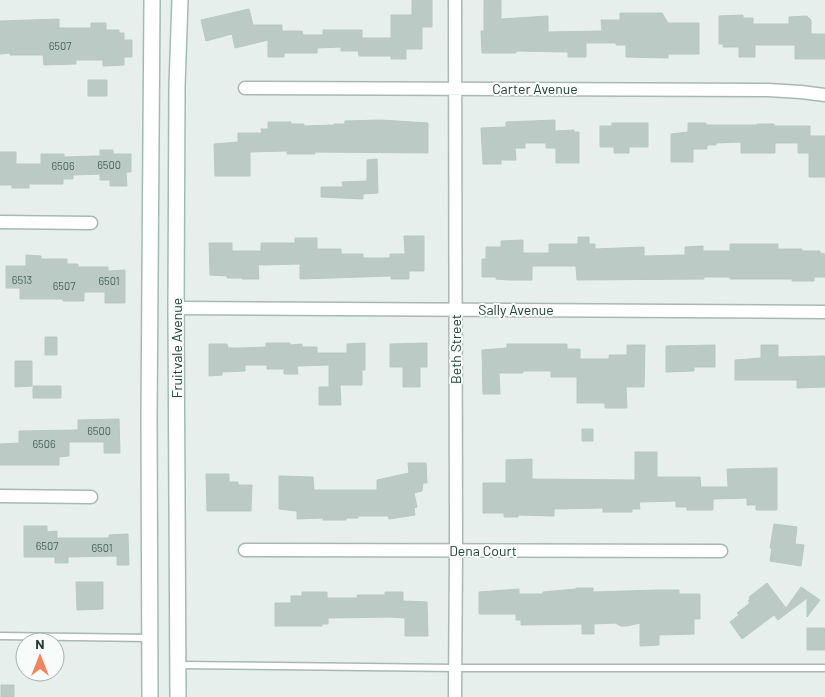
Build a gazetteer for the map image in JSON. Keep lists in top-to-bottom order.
{
  "streets": {
    "main road": ["Fruitvale Avenue"],
    "street": [
      "Carter Avenue",
      "Sally Avenue",
      "Beth Street",
      "Dena Court"
    ]
  },
  "crossings": [
    ["Carter Avenue", "Beth Street"],
    ["Sally Avenue", "Fruitvale Avenue"],
    ["Sally Avenue", "Beth Street"],
    ["Beth Street", "Dena Court"]
  ],
  "house_numbers": [
    "6507",
    "6500",
    "6506",
    "6513",
    "6501",
    "6507",
    "6500",
    "6506",
    "6507",
    "6501"
  ],
  "north": "top"
}
